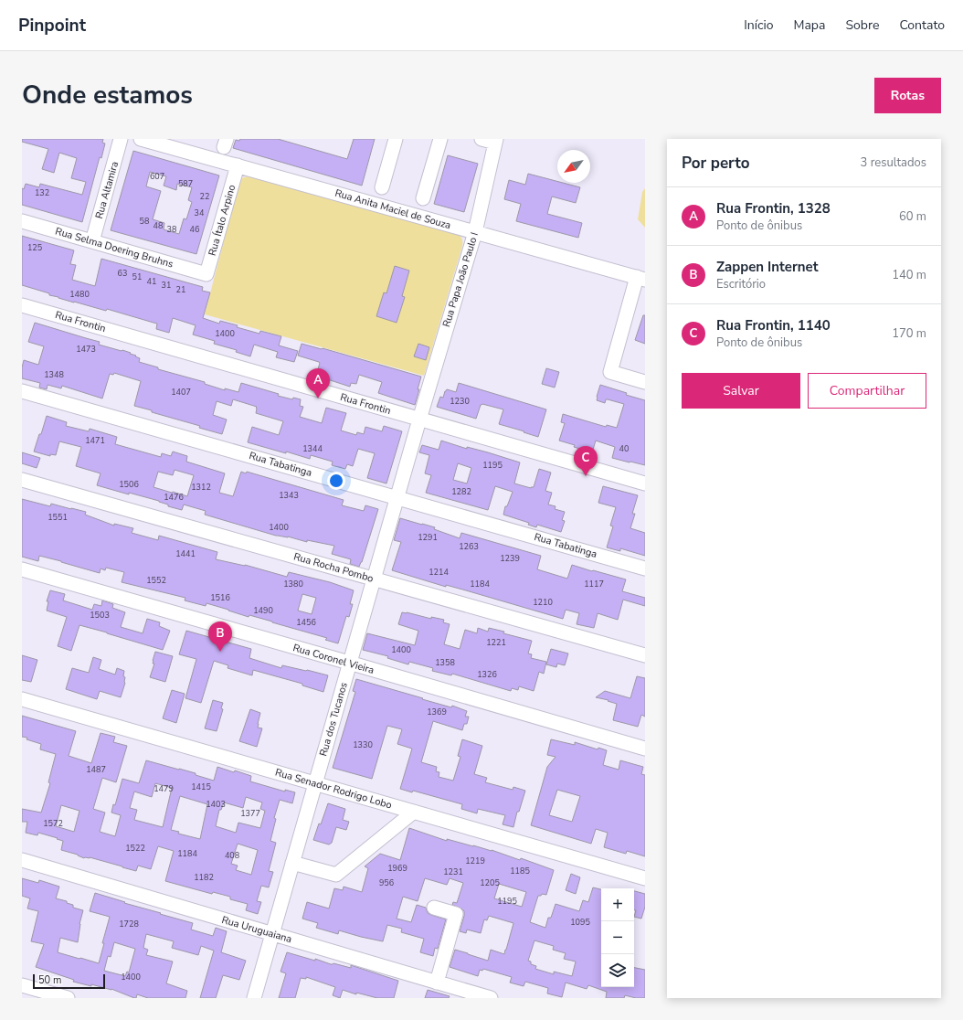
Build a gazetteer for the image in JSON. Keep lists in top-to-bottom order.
{
  "streets": {
    "street": [
      "Rua Altamira",
      "Rua Anita Maciel de Souza",
      "Rua Ítalo Arpino",
      "Rua Selma Doering Bruhns",
      "Rua Papa João Paulo I",
      "Rua Frontin",
      "Rua Tabatinga",
      "Rua Rocha Pombo",
      "Rua Coronel Vieira",
      "Rua dos Tucanos",
      "Rua Senador Rodrigo Lobo",
      "Rua Uruguaiana"
    ]
  },
  "crossings": [
    ["Rua Altamira", "Rua Selma Doering Bruhns"],
    ["Rua Anita Maciel de Souza", "Rua Ítalo Arpino"],
    ["Rua Anita Maciel de Souza", "Rua Papa João Paulo I"],
    ["Rua Ítalo Arpino", "Rua Selma Doering Bruhns"],
    ["Rua Papa João Paulo I", "Rua Frontin"],
    ["Rua Papa João Paulo I", "Rua dos Tucanos"],
    ["Rua Frontin", "Rua dos Tucanos"],
    ["Rua Tabatinga", "Rua dos Tucanos"],
    ["Rua Rocha Pombo", "Rua dos Tucanos"],
    ["Rua Coronel Vieira", "Rua dos Tucanos"],
    ["Rua dos Tucanos", "Rua Senador Rodrigo Lobo"],
    ["Rua dos Tucanos", "Rua Uruguaiana"]
  ],
  "house_numbers": [
    "607",
    "587",
    "132",
    "22",
    "34",
    "58",
    "48",
    "38",
    "46",
    "125",
    "63",
    "51",
    "41",
    "31",
    "21",
    "1480",
    "1400",
    "1473",
    "1348",
    "1407",
    "1230",
    "1471",
    "1344",
    "40",
    "1195",
    "1506",
    "1312",
    "1282",
    "1343",
    "1476",
    "1551",
    "1400",
    "1291",
    "1263",
    "1441",
    "1239",
    "1214",
    "1552",
    "1380",
    "1184",
    "1117",
    "1516",
    "1210",
    "1490",
    "1503",
    "1456",
    "1221",
    "1400",
    "1358",
    "1326",
    "1369",
    "1330",
    "1487",
    "1415",
    "1479",
    "1403",
    "1377",
    "1572",
    "1522",
    "1184",
    "408",
    "1219",
    "1969",
    "1185",
    "1231",
    "1182",
    "956",
    "1205",
    "1195",
    "1095",
    "1728",
    "1400"
  ],
  "scale_bar": "50 m",
  "north": "bottom left",
  "page": {
    "header": "Pinpoint",
    "nav": [
      "Início",
      "Mapa",
      "Sobre",
      "Contato"
    ],
    "title": "Onde estamos",
    "buttons": [
      "Rotas",
      ["Salvar", "Compartilhar"]
    ],
    "heading": ["Por perto", "3 resultados"],
    "list": [
      {
        "mark": "A",
        "name": "Rua Frontin, 1328",
        "note": "Ponto de ônibus",
        "value": "60 m"
      },
      {
        "mark": "B",
        "name": "Zappen Internet",
        "note": "Escritório",
        "value": "140 m"
      },
      {
        "mark": "C",
        "name": "Rua Frontin, 1140",
        "note": "Ponto de ônibus",
        "value": "170 m"
      }
    ],
    "pins": ["A", "C", "B"],
    "map_buttons": ["+", "−"],
    "scale": "50 m"
  }
}
